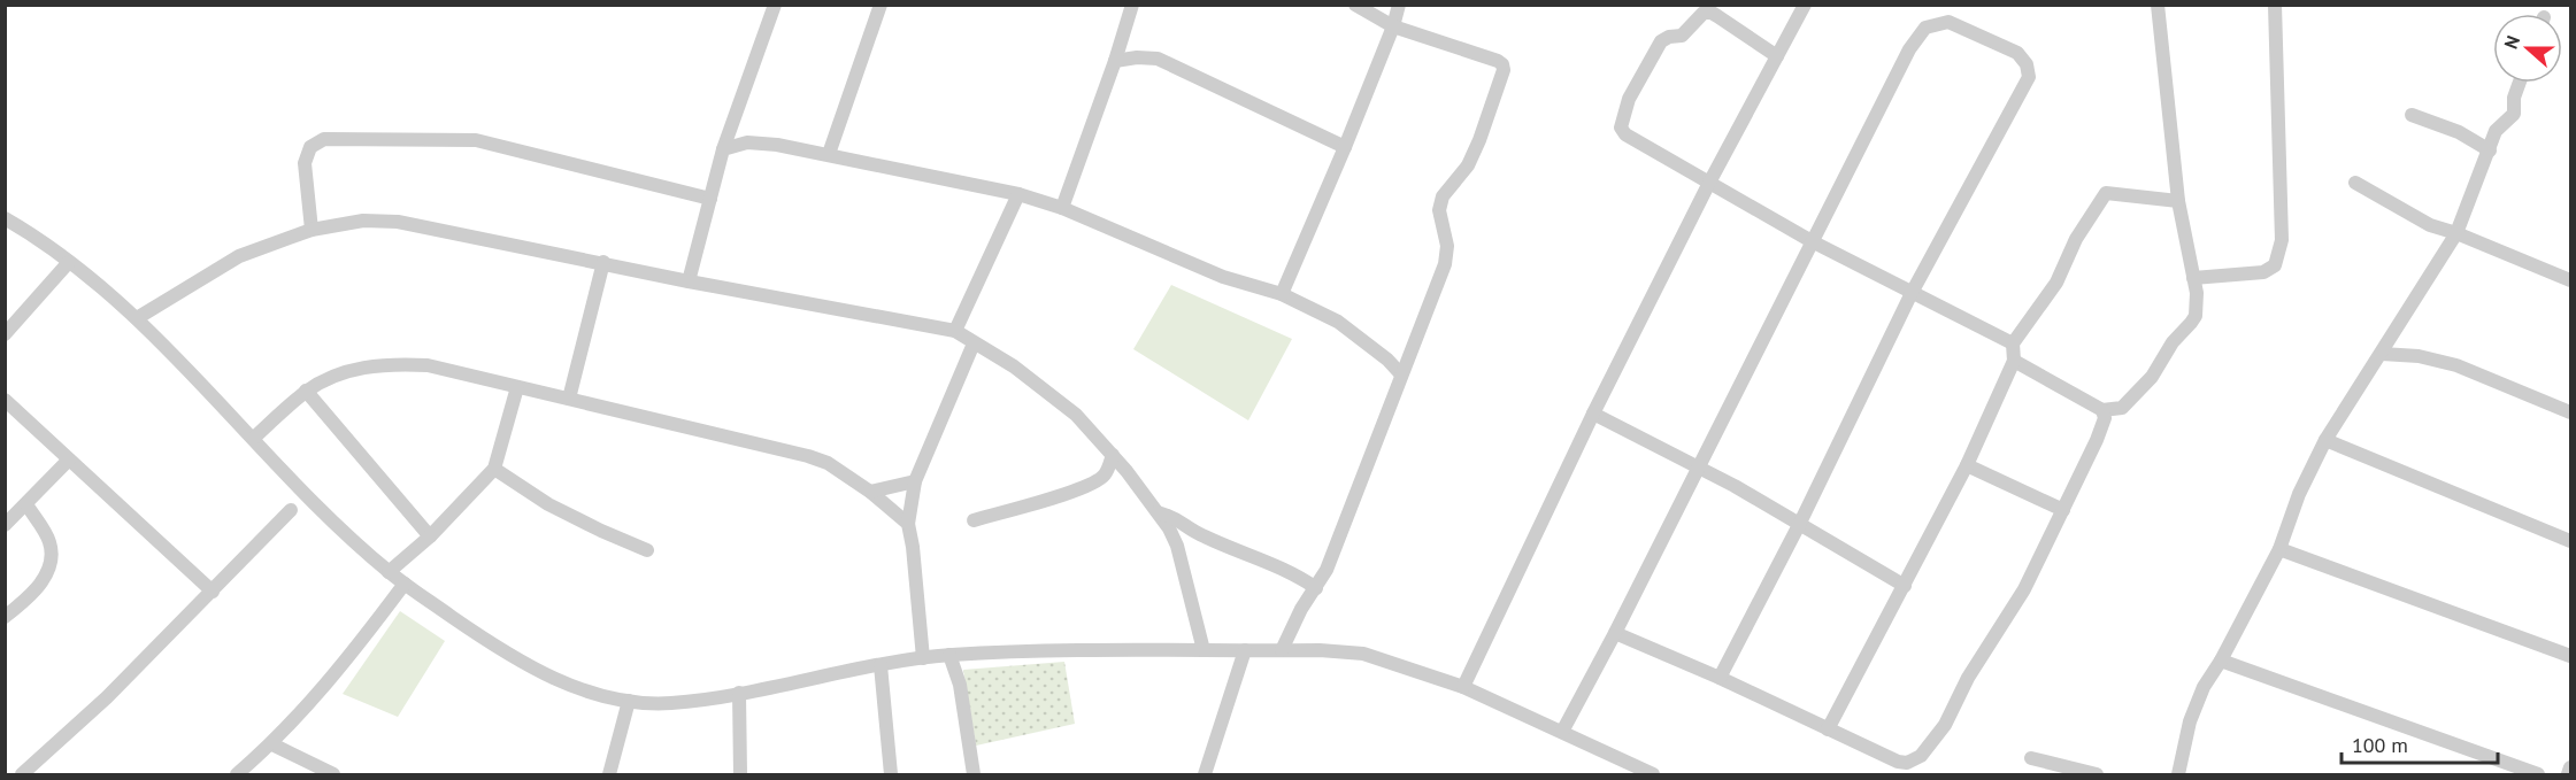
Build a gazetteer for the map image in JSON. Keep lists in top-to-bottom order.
{
  "scale_bar": "100 m",
  "north": "left"
}
